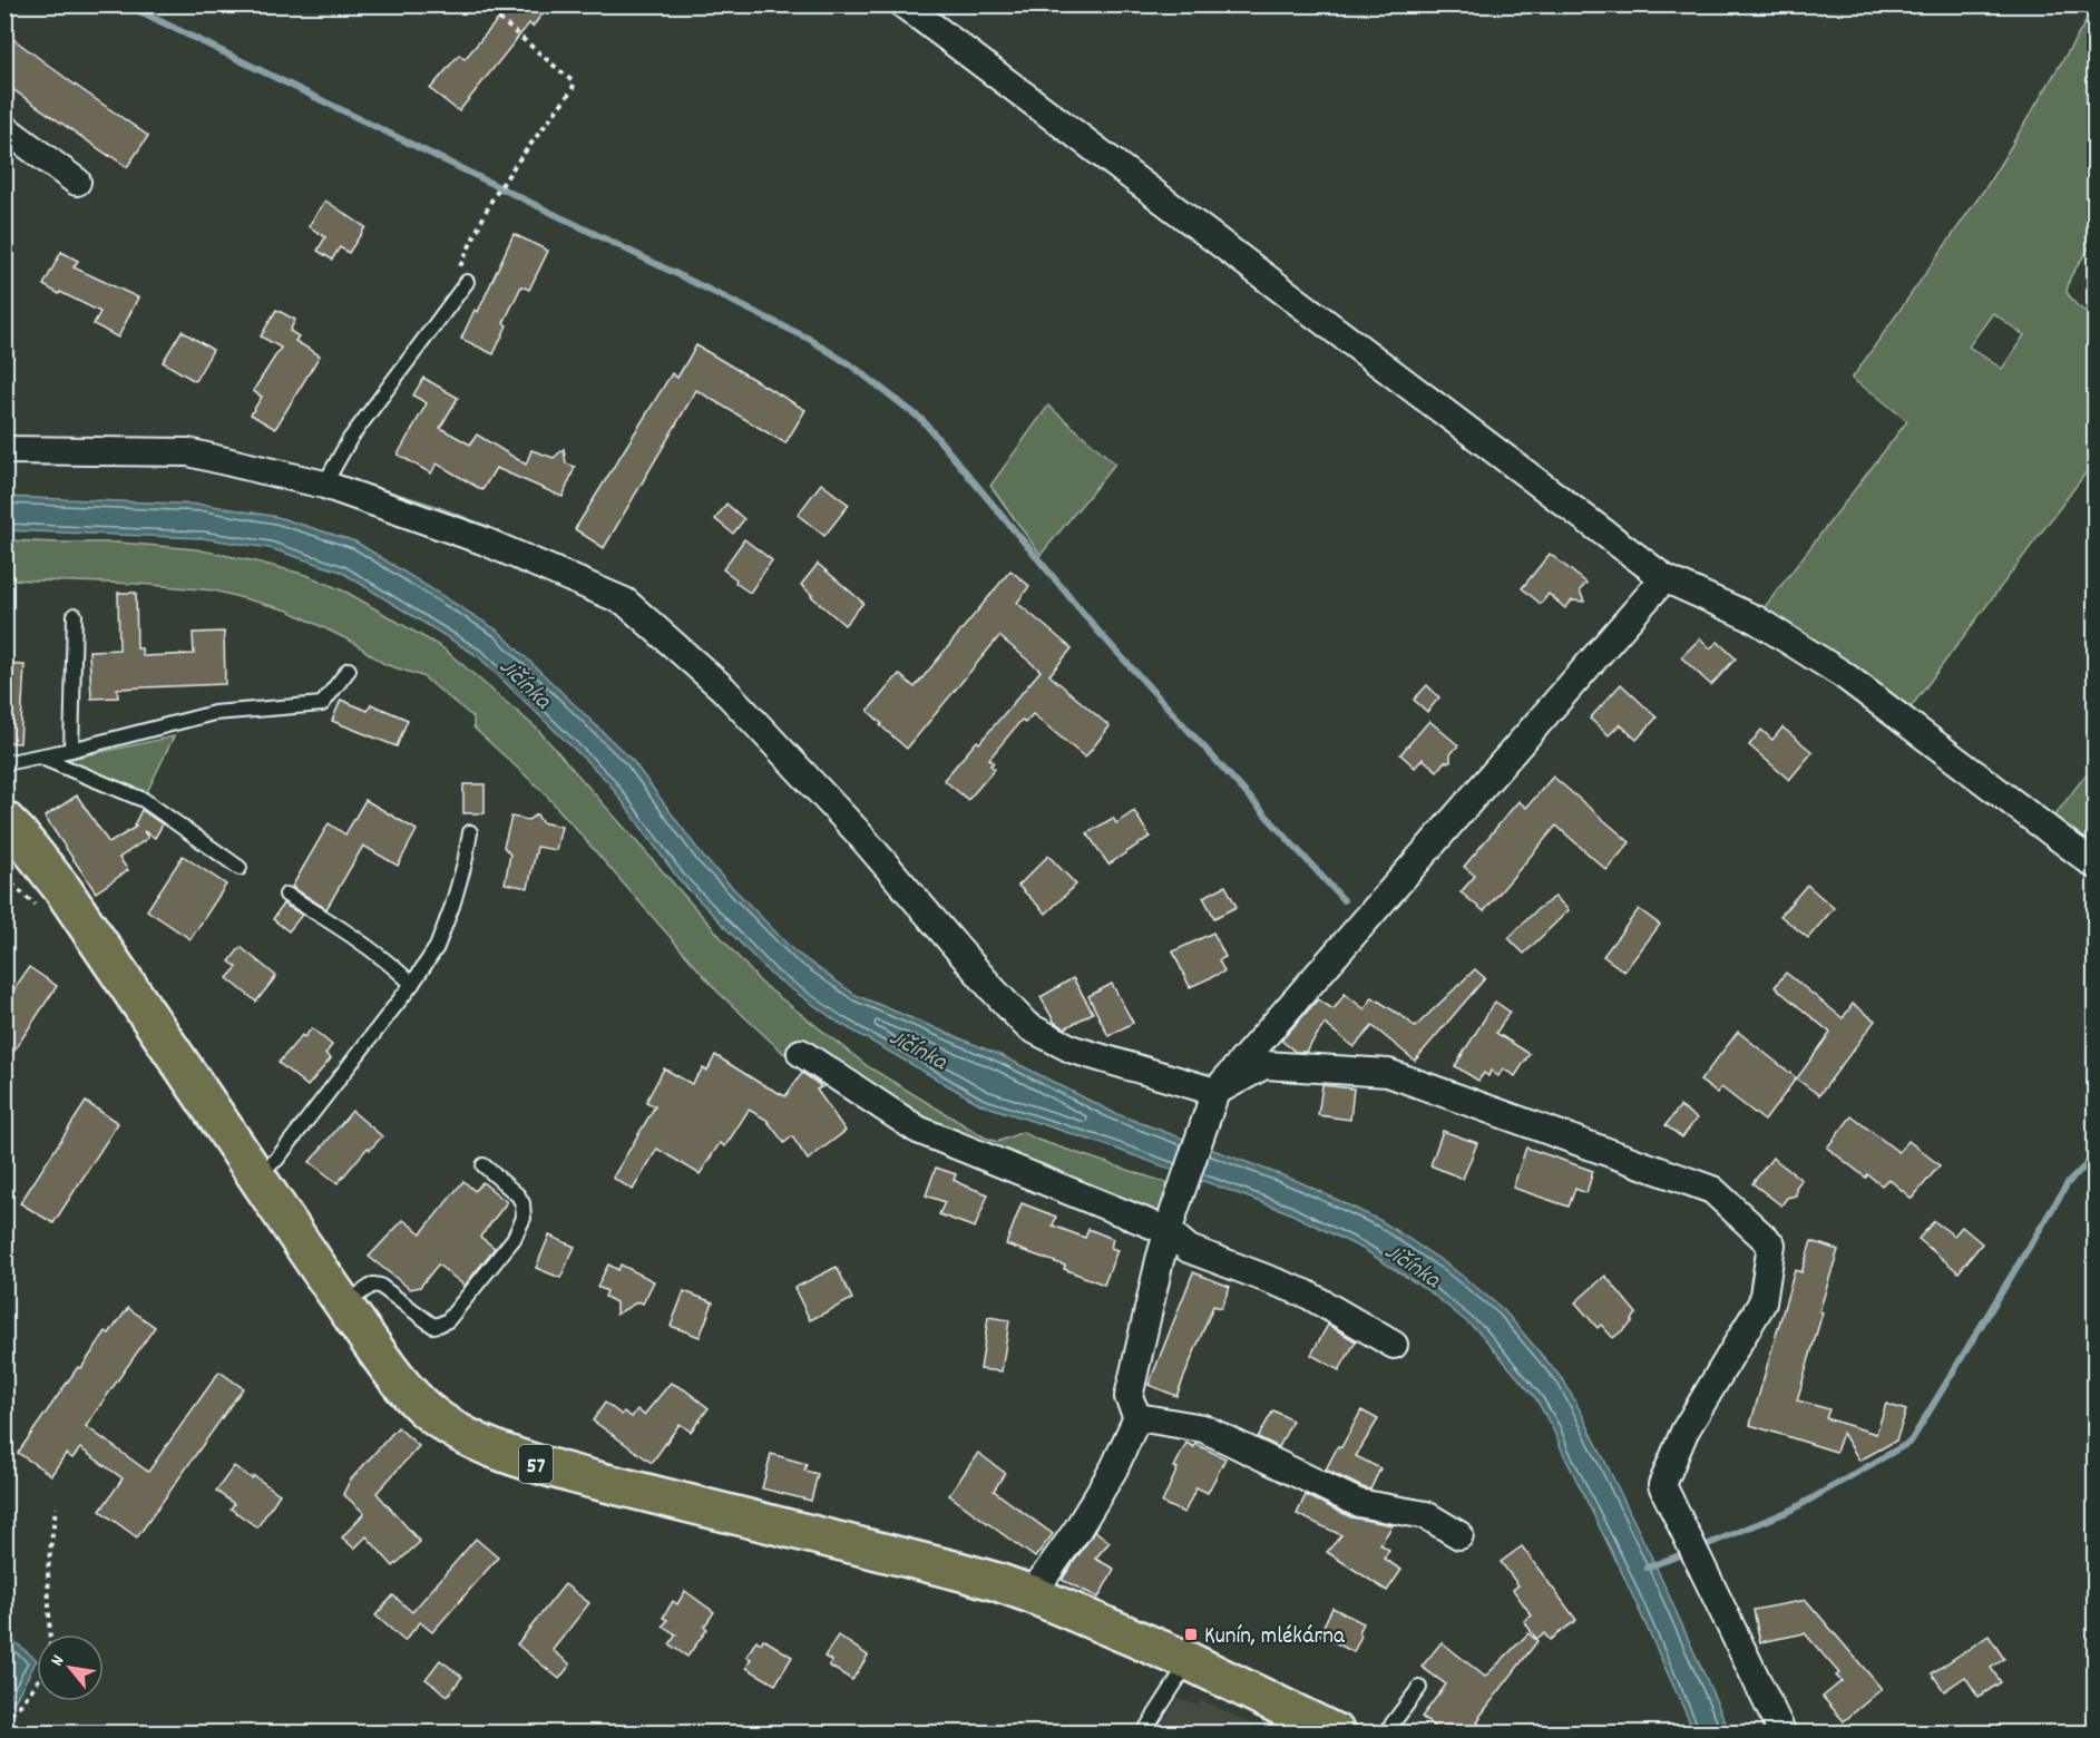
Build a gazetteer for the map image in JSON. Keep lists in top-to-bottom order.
{
  "streets": {
    "main road": ["57"]
  },
  "water": ["Jičínka"],
  "places": {
    "transit": ["Kunín, mlékárna"]
  },
  "north": "top left"
}
